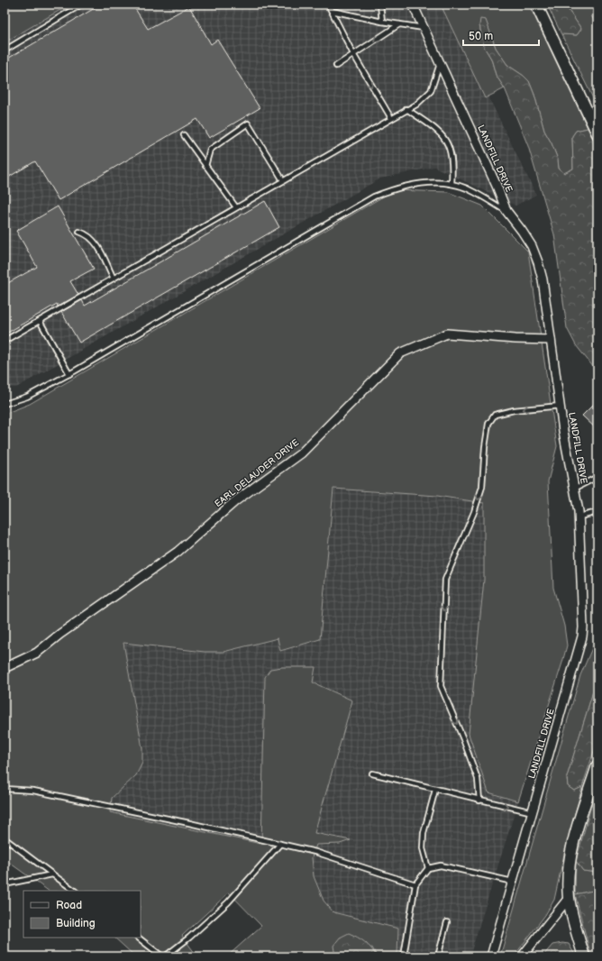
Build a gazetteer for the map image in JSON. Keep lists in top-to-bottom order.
{
  "streets": {
    "street": ["LANDFILL DRIVE", "EARL DELAUDER DRIVE"]
  },
  "crossings": [
    ["LANDFILL DRIVE", "EARL DELAUDER DRIVE"]
  ],
  "legend": ["Road", "Building"],
  "scale_bar": "50 m"
}
